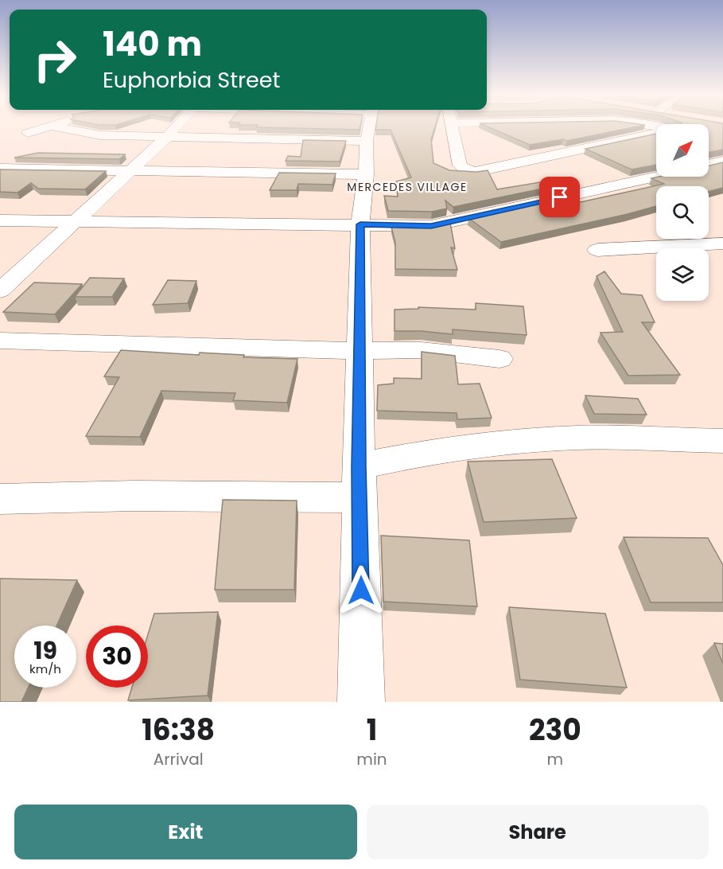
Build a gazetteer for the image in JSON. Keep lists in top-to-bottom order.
{
  "districts": ["MERCEDES VILLAGE"],
  "north": "top right",
  "page": {
    "turn": ["140 m", "Euphorbia Street"],
    "speed": "19 km/h",
    "limit": "30",
    "eta": [
      "16:38",
      "Arrival",
      "1",
      "min",
      "230",
      "m"
    ],
    "buttons": ["Exit", "Share"]
  }
}
